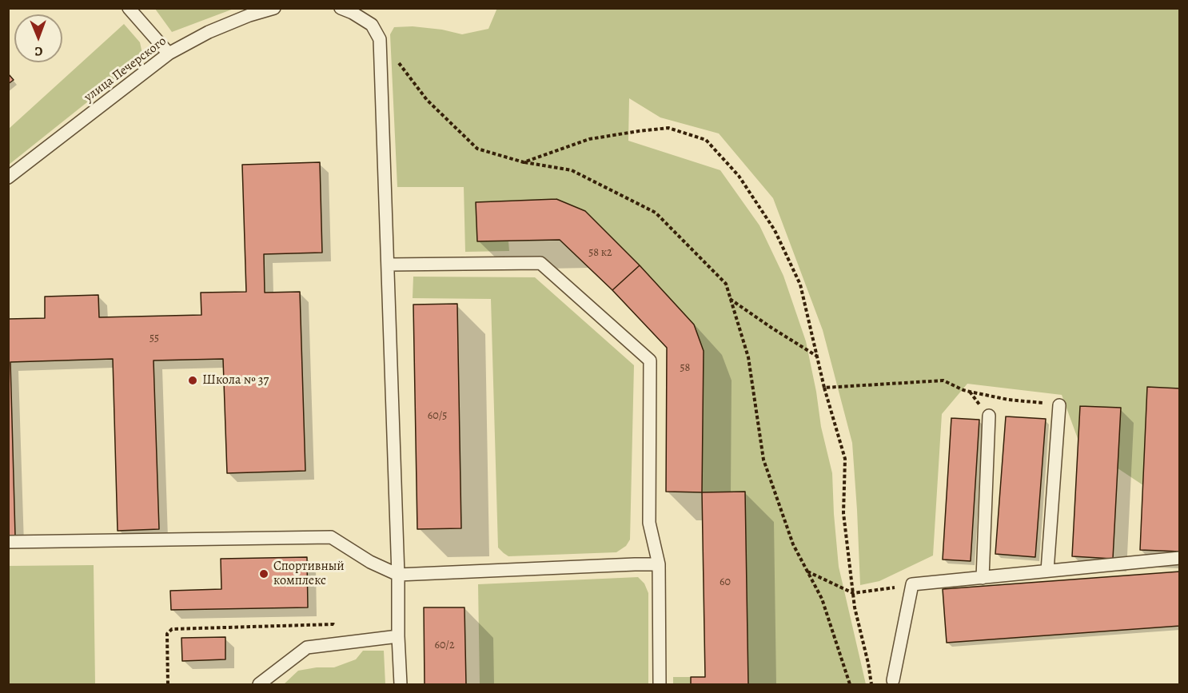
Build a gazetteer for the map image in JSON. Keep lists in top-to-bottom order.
{
  "streets": {
    "lane": ["улица Печерского"]
  },
  "places": ["Школа № 37", "Спортивный комплекс"],
  "house_numbers": [
    "58 к2",
    "55",
    "58",
    "60/5",
    "60",
    "60/2"
  ],
  "north": "bottom"
}
